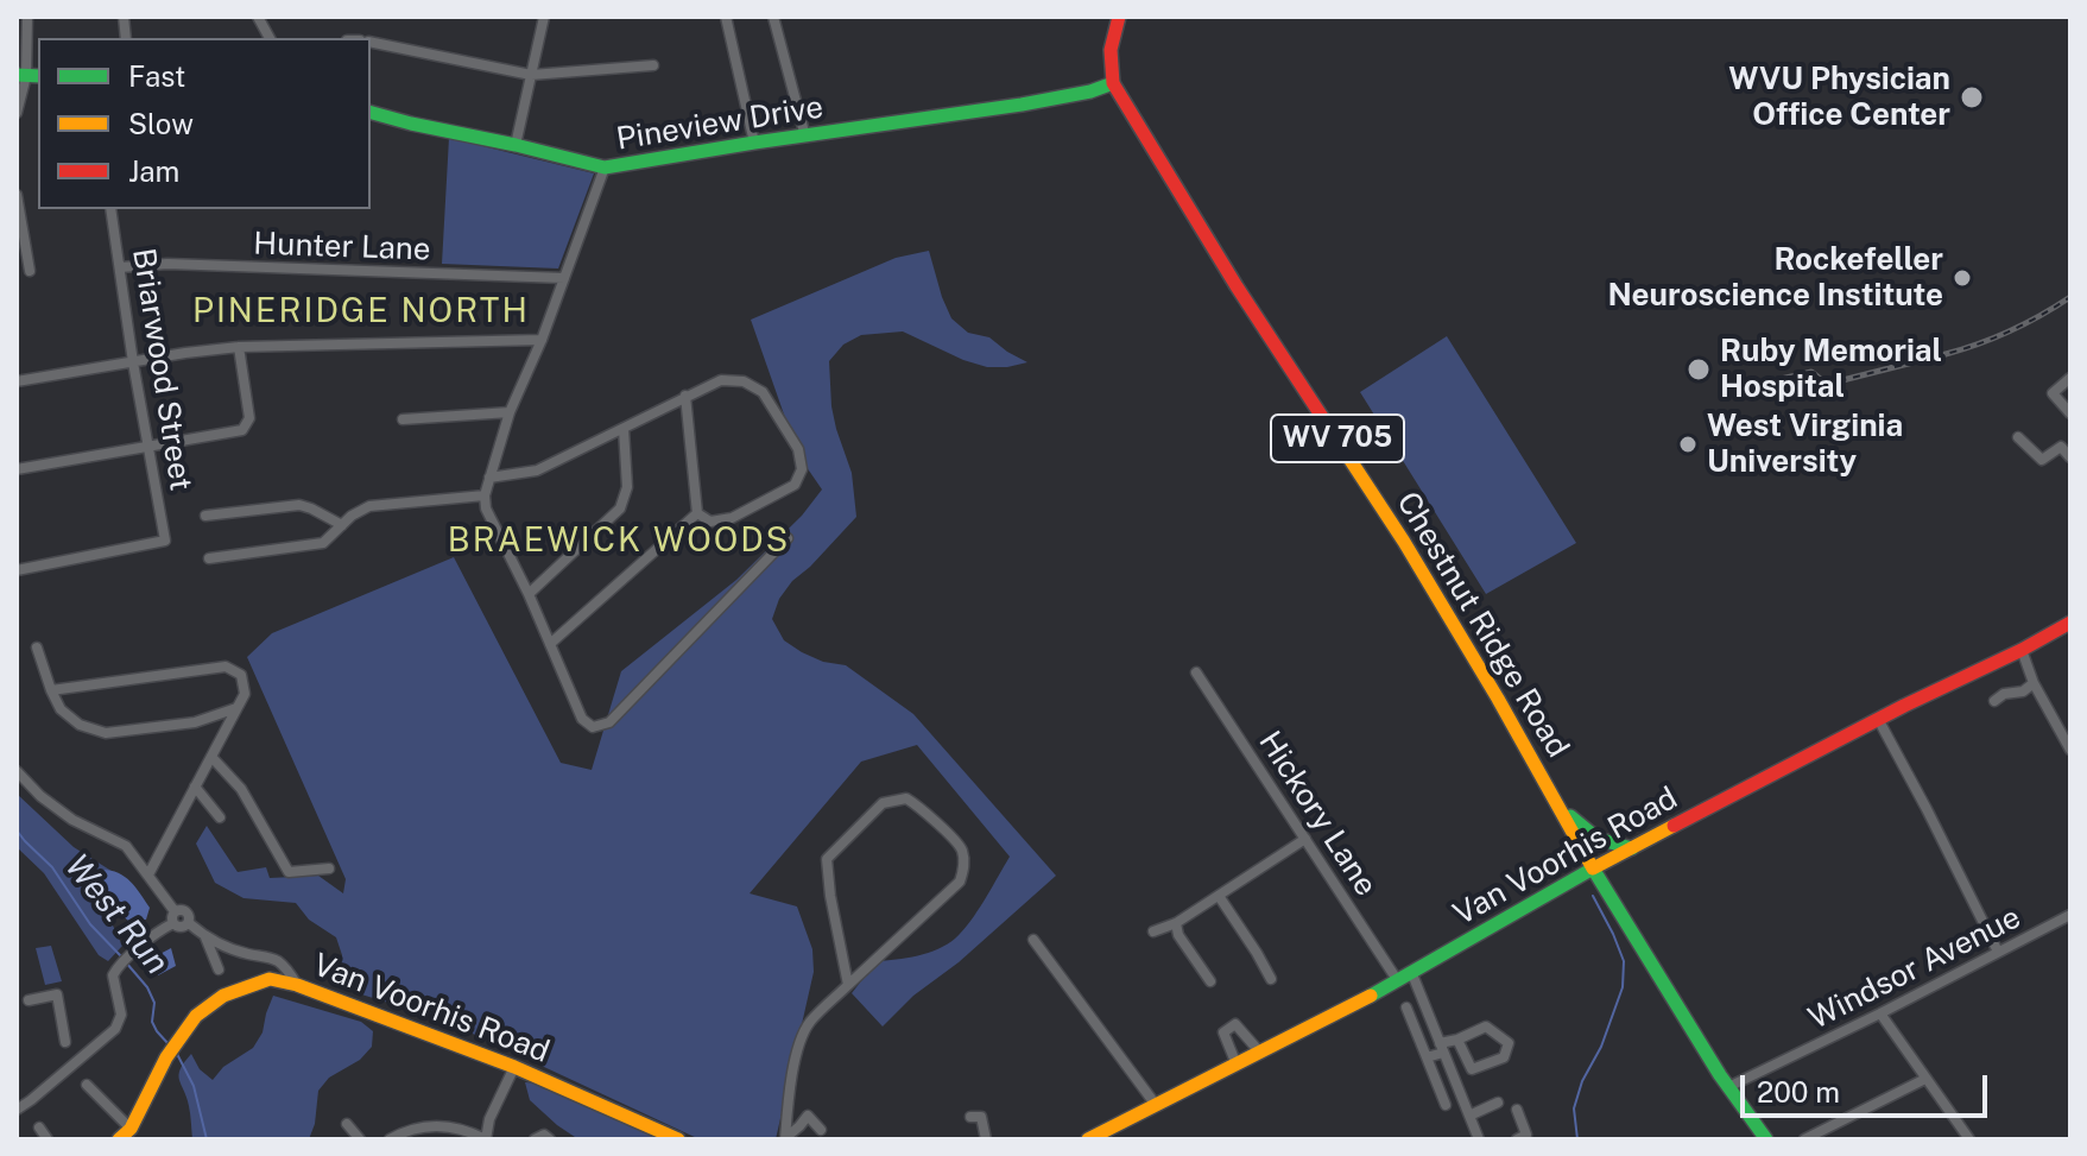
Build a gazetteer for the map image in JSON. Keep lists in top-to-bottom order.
{
  "streets": {
    "street": [
      "Pineview Drive",
      "Hunter Lane",
      "Briarwood Street",
      "WV 705",
      "Chestnut Ridge Road",
      "Hickory Lane",
      "Van Voorhis Road",
      "Windsor Avenue"
    ]
  },
  "crossings": [
    ["Pineview Drive", "Hunter Lane"],
    ["Pineview Drive", "Chestnut Ridge Road"],
    ["Hunter Lane", "Briarwood Street"],
    ["Chestnut Ridge Road", "Van Voorhis Road"],
    ["Chestnut Ridge Road", "Windsor Avenue"],
    ["Hickory Lane", "Van Voorhis Road"]
  ],
  "districts": ["PINERIDGE NORTH", "BRAEWICK WOODS"],
  "water": ["West Run"],
  "places": [
    "WVU Physician Office Center",
    "Rockefeller Neuroscience Institute",
    "Ruby Memorial Hospital",
    "West Virginia University"
  ],
  "legend": ["Fast", "Slow", "Jam"],
  "scale_bar": "200 m"
}
